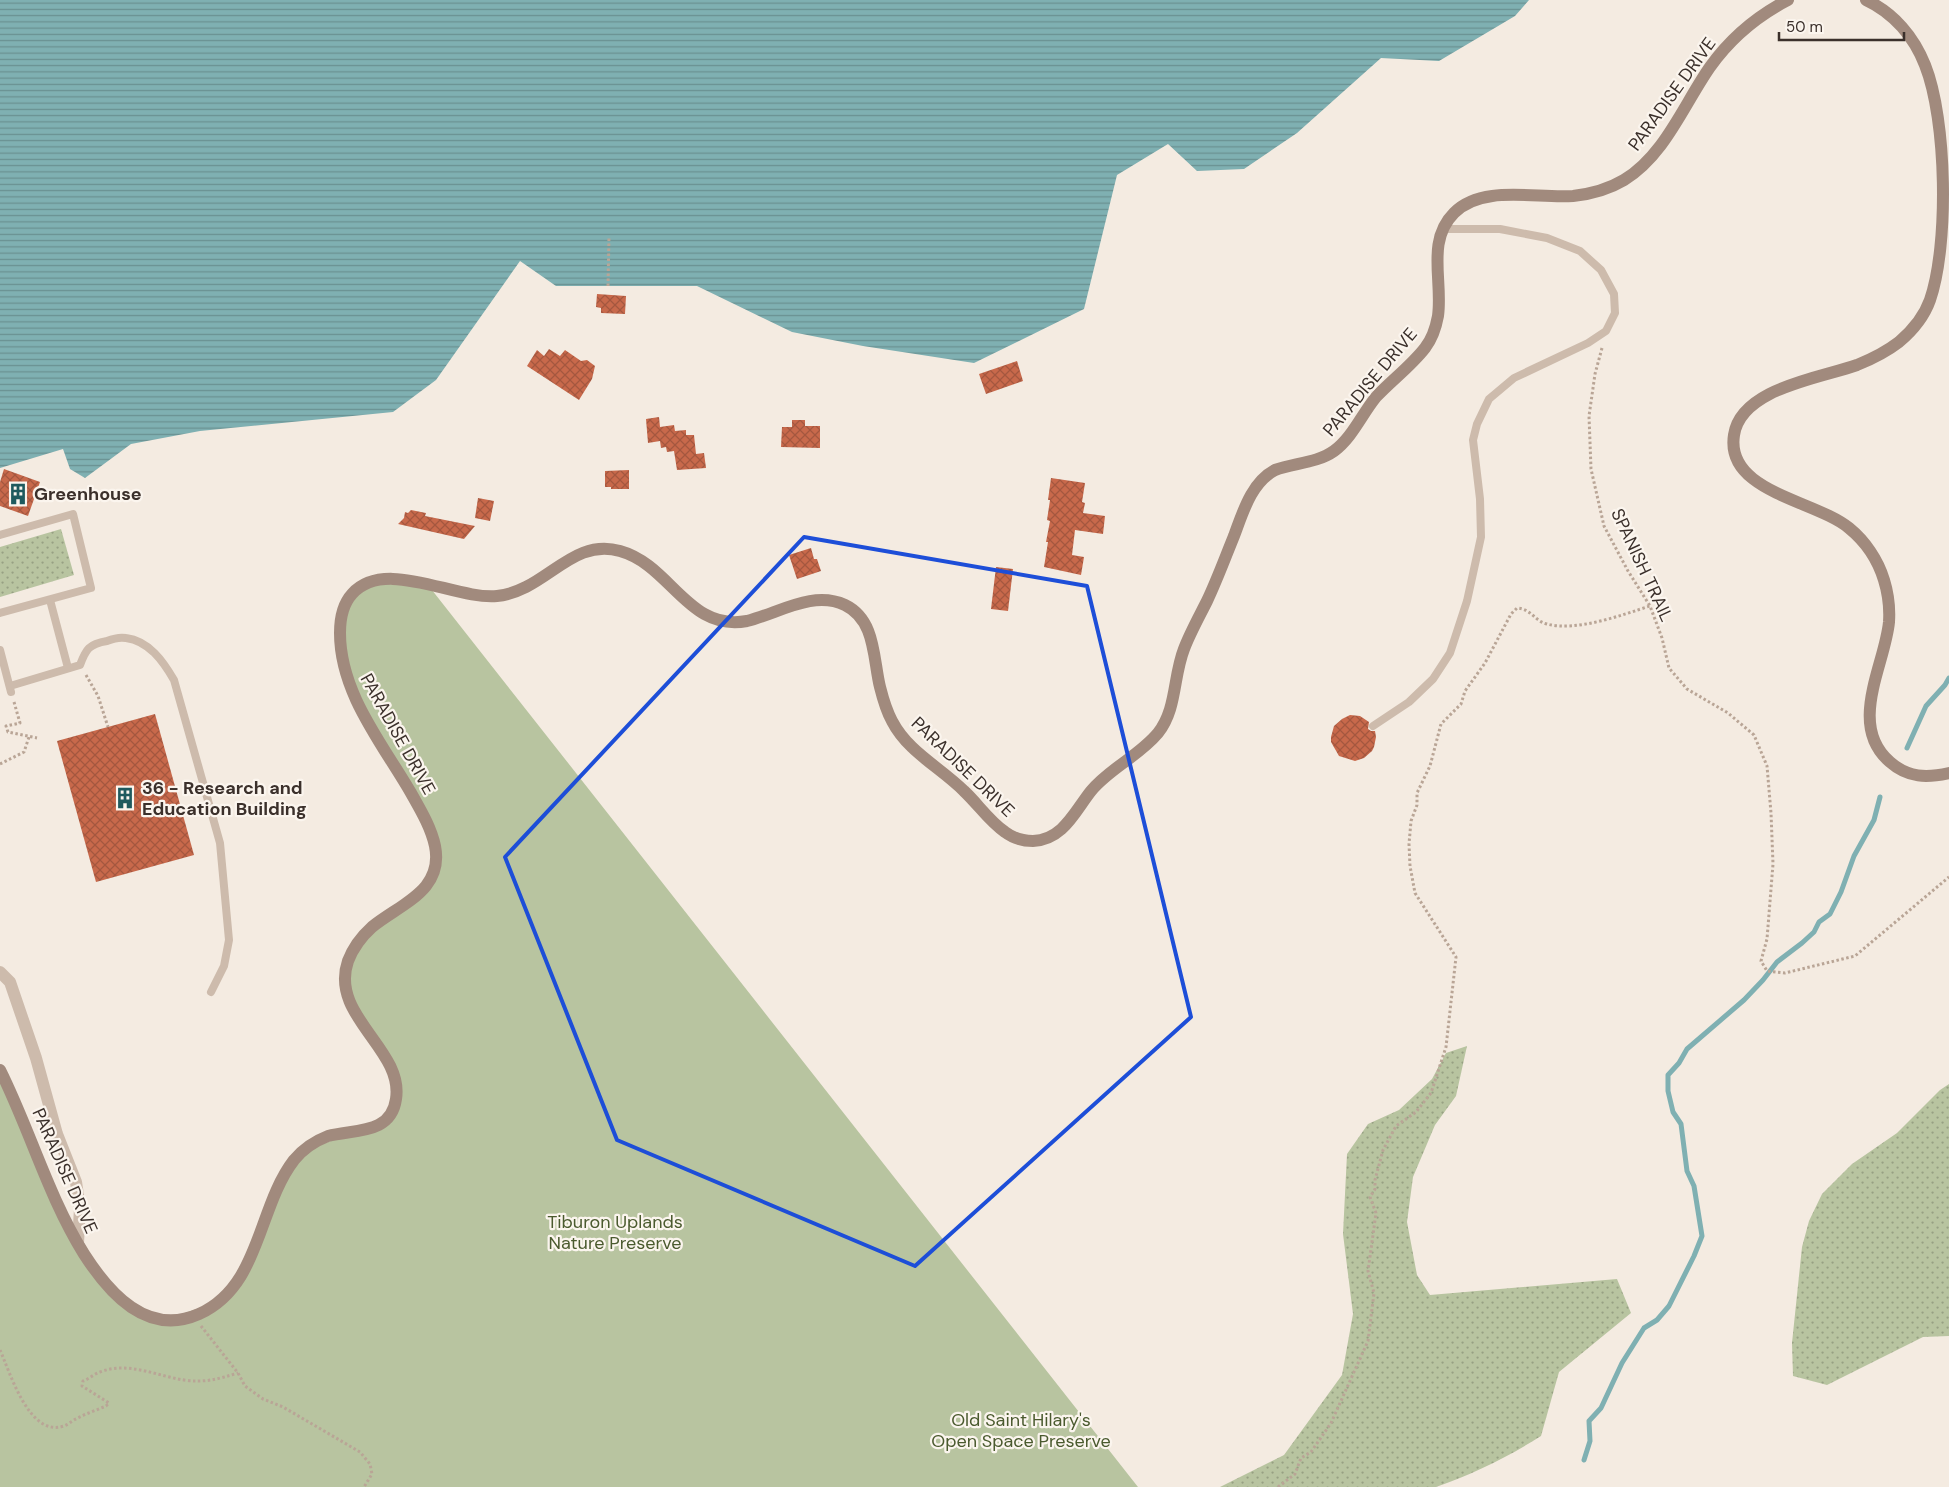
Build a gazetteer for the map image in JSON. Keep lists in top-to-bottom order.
{
  "streets": {
    "street": ["PARADISE DRIVE"],
    "path": ["SPANISH TRAIL"]
  },
  "parks": ["Tiburon Uplands Nature Preserve", "Old Saint Hilary's Open Space Preserve"],
  "places": {
    "building": ["Greenhouse", "36 - Research and Education Building"]
  },
  "scale_bar": "50 m"
}
